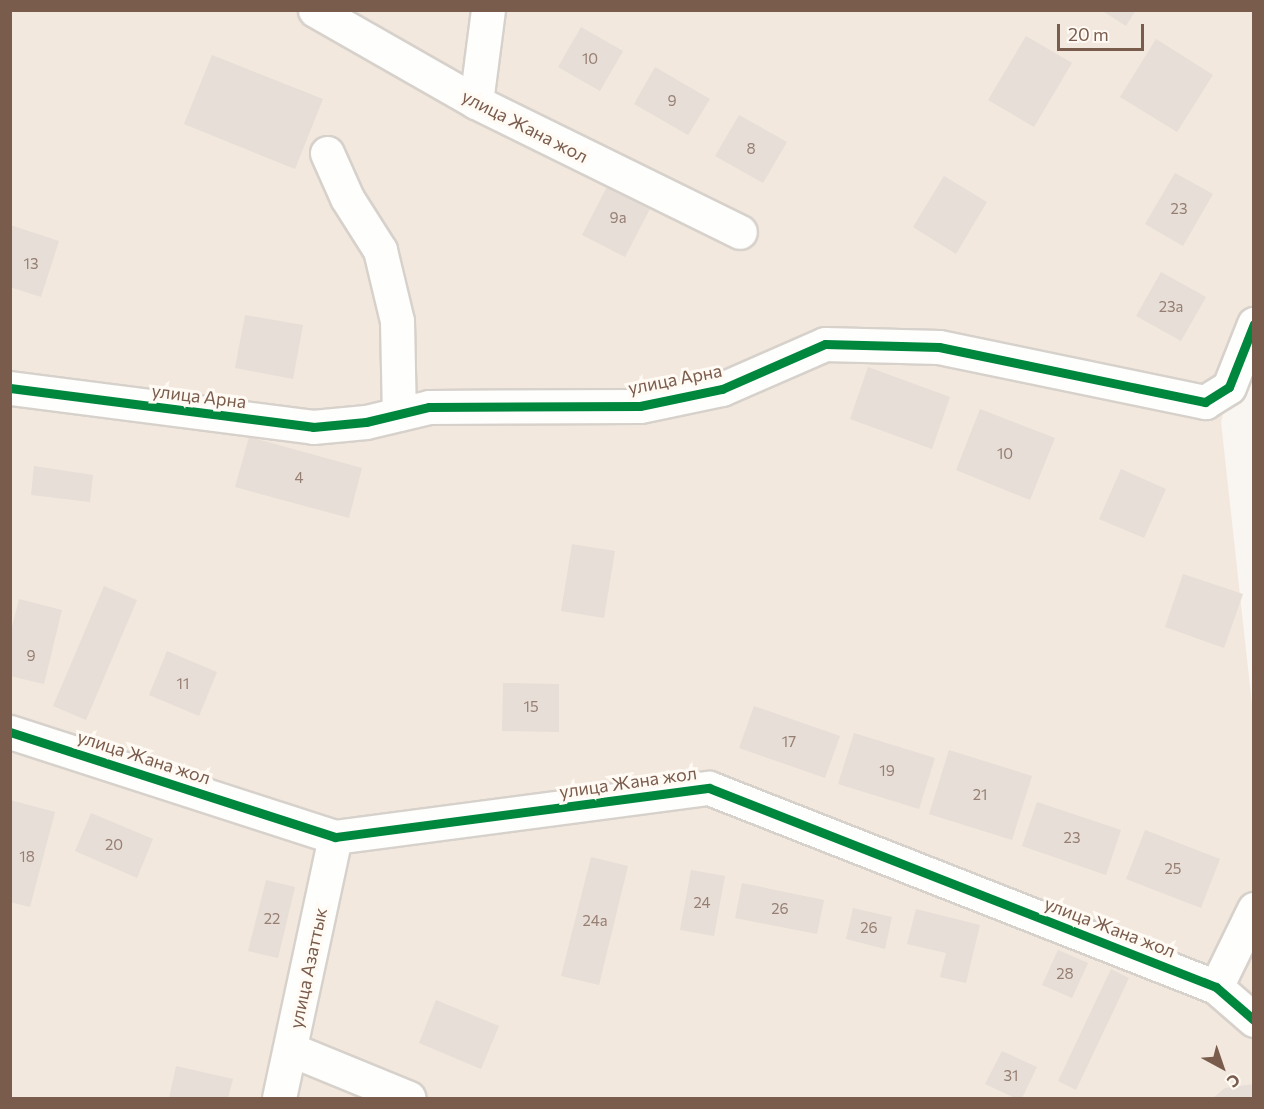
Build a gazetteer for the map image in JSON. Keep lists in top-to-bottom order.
{
  "streets": {
    "street": ["улица Жана жол", "улица Арна", "улица Азаттык"]
  },
  "crossings": [
    ["улица Жана жол", "улица Азаттык"]
  ],
  "house_numbers": [
    "10",
    "9",
    "8",
    "23",
    "9а",
    "13",
    "23а",
    "10",
    "4",
    "9",
    "11",
    "15",
    "17",
    "19",
    "21",
    "23",
    "20",
    "18",
    "25",
    "24",
    "26",
    "22",
    "24а",
    "26",
    "28",
    "31"
  ],
  "scale_bar": "20 m",
  "north": "bottom right"
}
